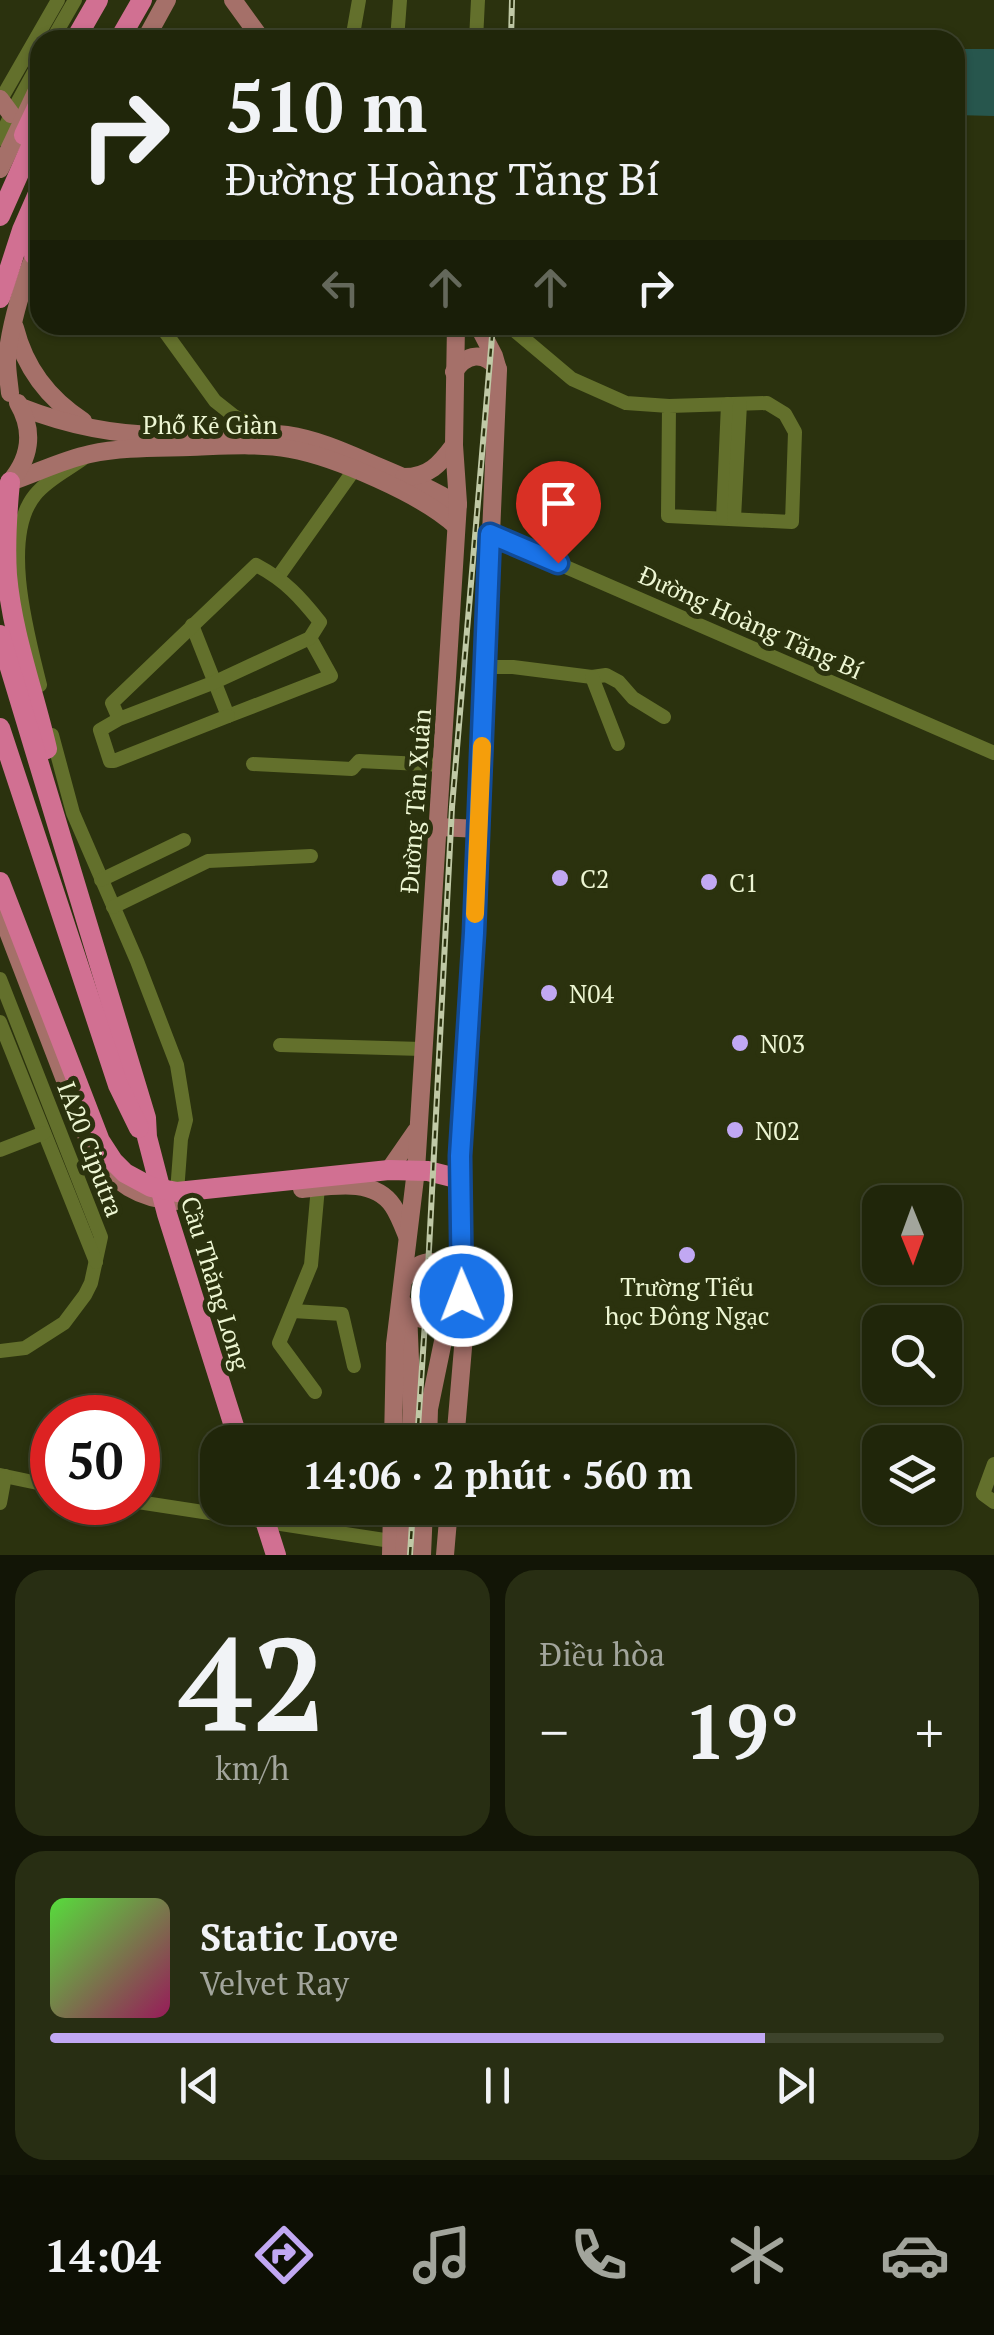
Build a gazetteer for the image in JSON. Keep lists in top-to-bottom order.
{
  "streets": {
    "highway": ["Cầu Thăng Long"],
    "main road": ["Phố Kẻ Giàn", "Đường Tân Xuân"],
    "street": ["Đường Hoàng Tăng Bí", "IA20 Ciputra"]
  },
  "crossings": [
    ["Phố Kẻ Giàn", "Đường Tân Xuân"]
  ],
  "places": [
    "C2",
    "C1",
    "N04",
    "N03",
    "N02",
    "Trường Tiểu học Đông Ngạc"
  ],
  "north": "bottom",
  "page": {
    "turn": ["510 m", "Đường Hoàng Tăng Bí"],
    "limit": "50",
    "trip": "14:06 · 2 phút · 560 m",
    "tile": [
      ["42", "km/h"],
      "Điều hòa"
    ],
    "heat": ["−", "19°", "+"],
    "song": ["Static Love", "Velvet Ray"],
    "tabs": "14:04"
  }
}
